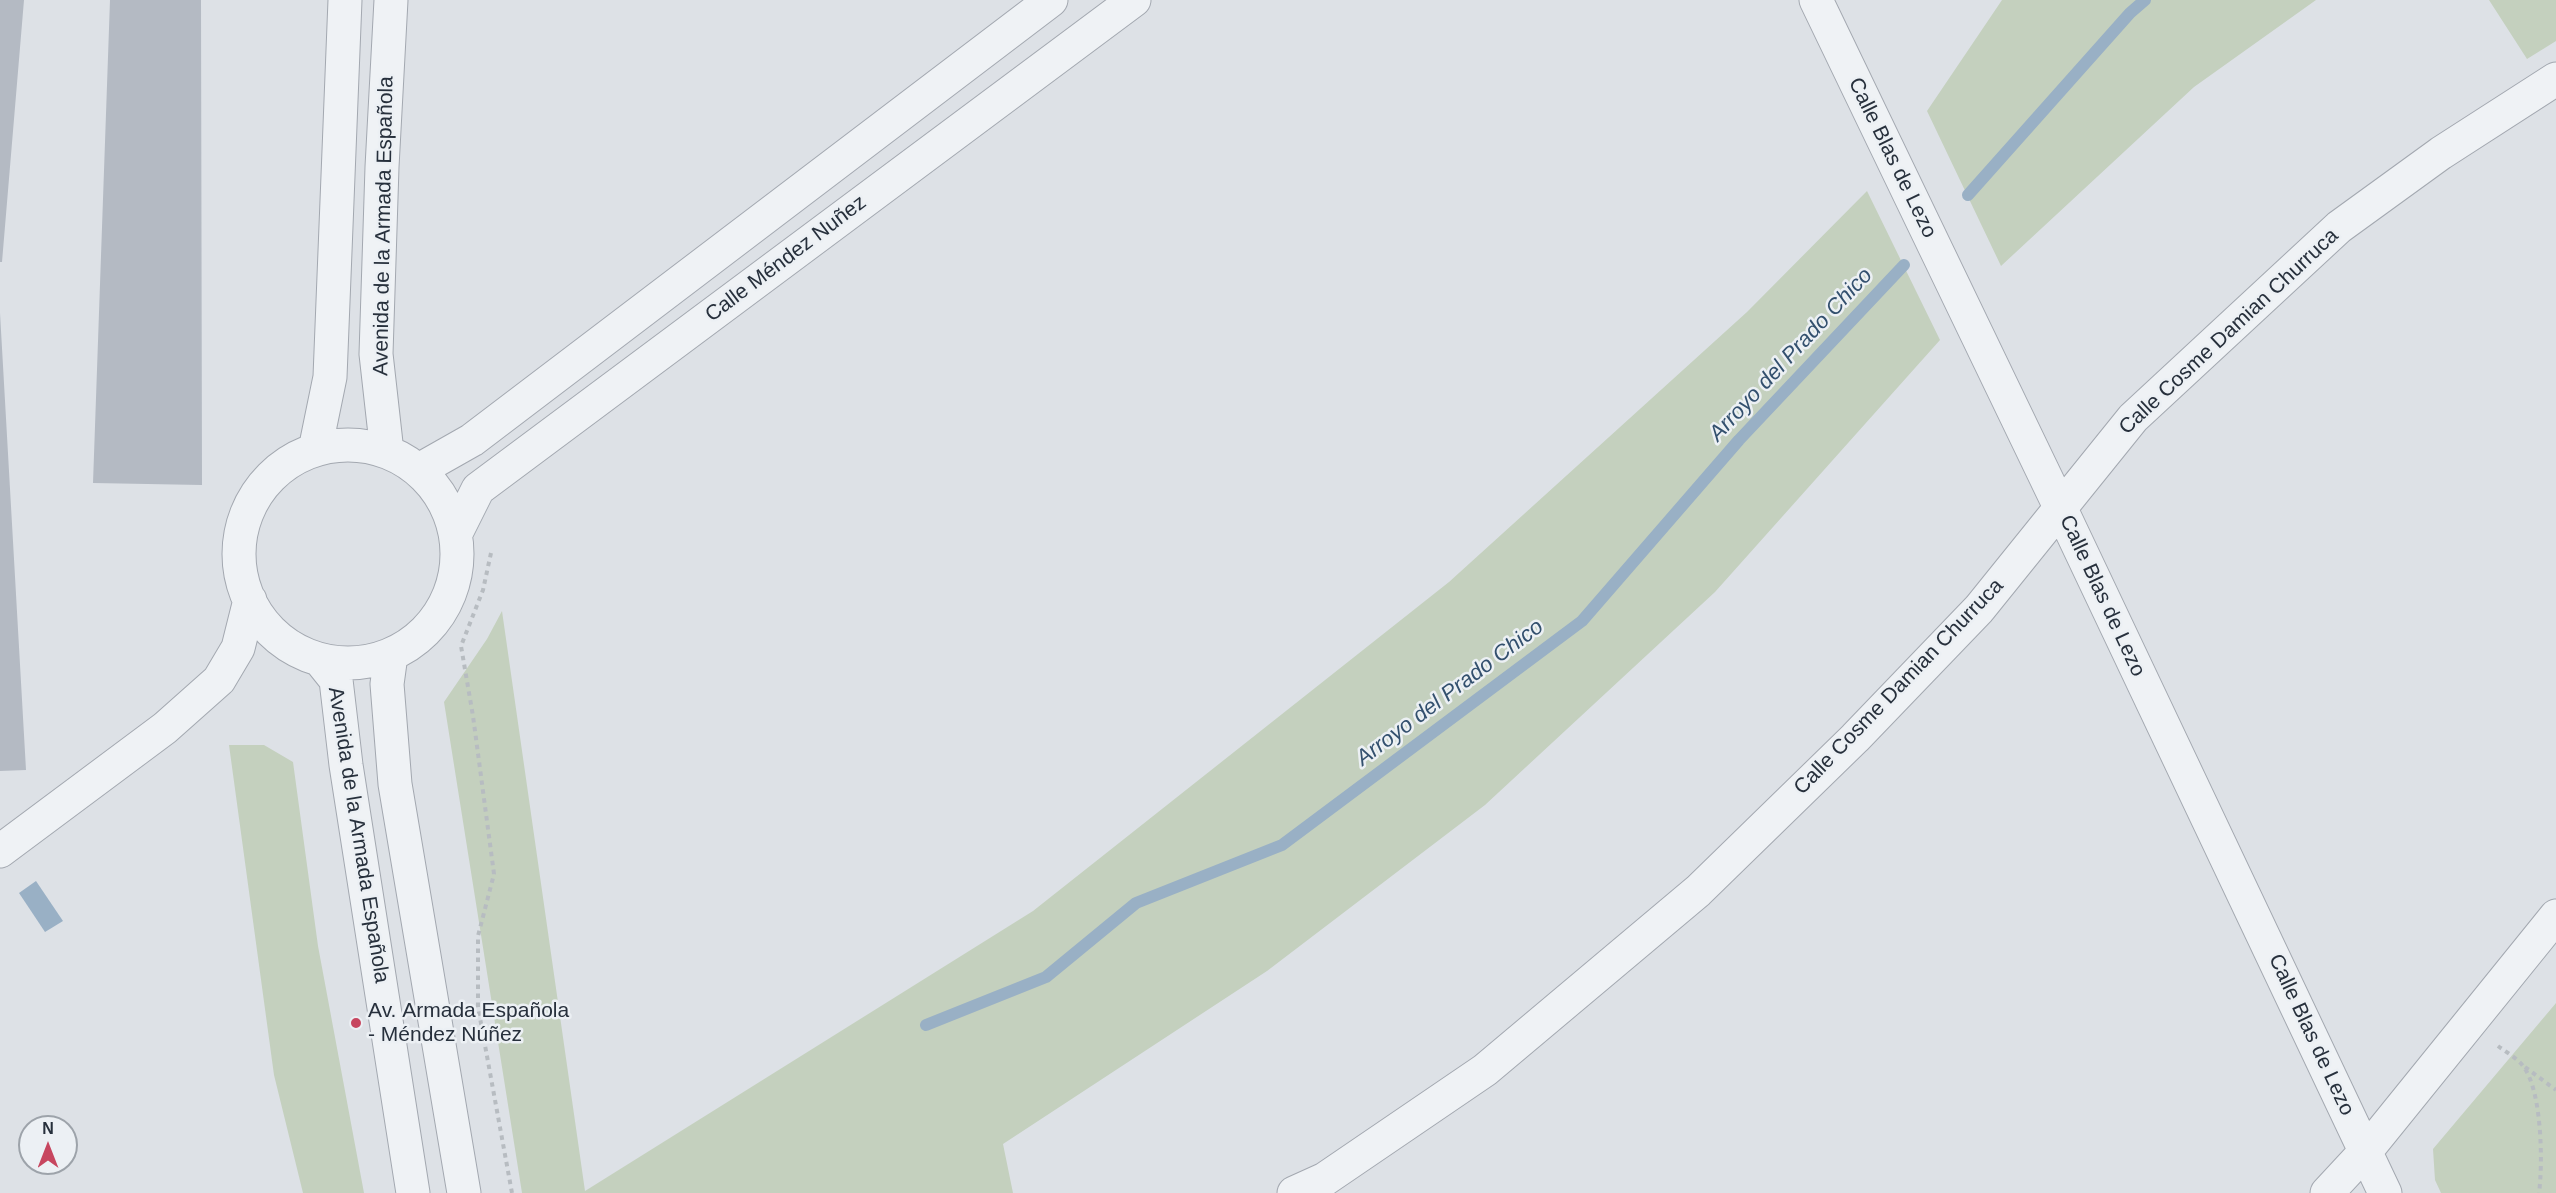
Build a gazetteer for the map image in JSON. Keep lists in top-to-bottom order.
{
  "streets": {
    "street": [
      "Calle Blas de Lezo",
      "Avenida de la Armada Española",
      "Calle Méndez Nuñez",
      "Calle Cosme Damian Churruca"
    ]
  },
  "crossings": [
    ["Calle Blas de Lezo", "Calle Cosme Damian Churruca"]
  ],
  "water": ["Arroyo del Prado Chico"],
  "places": ["Av. Armada Española - Méndez Núñez"],
  "north": "top"
}
